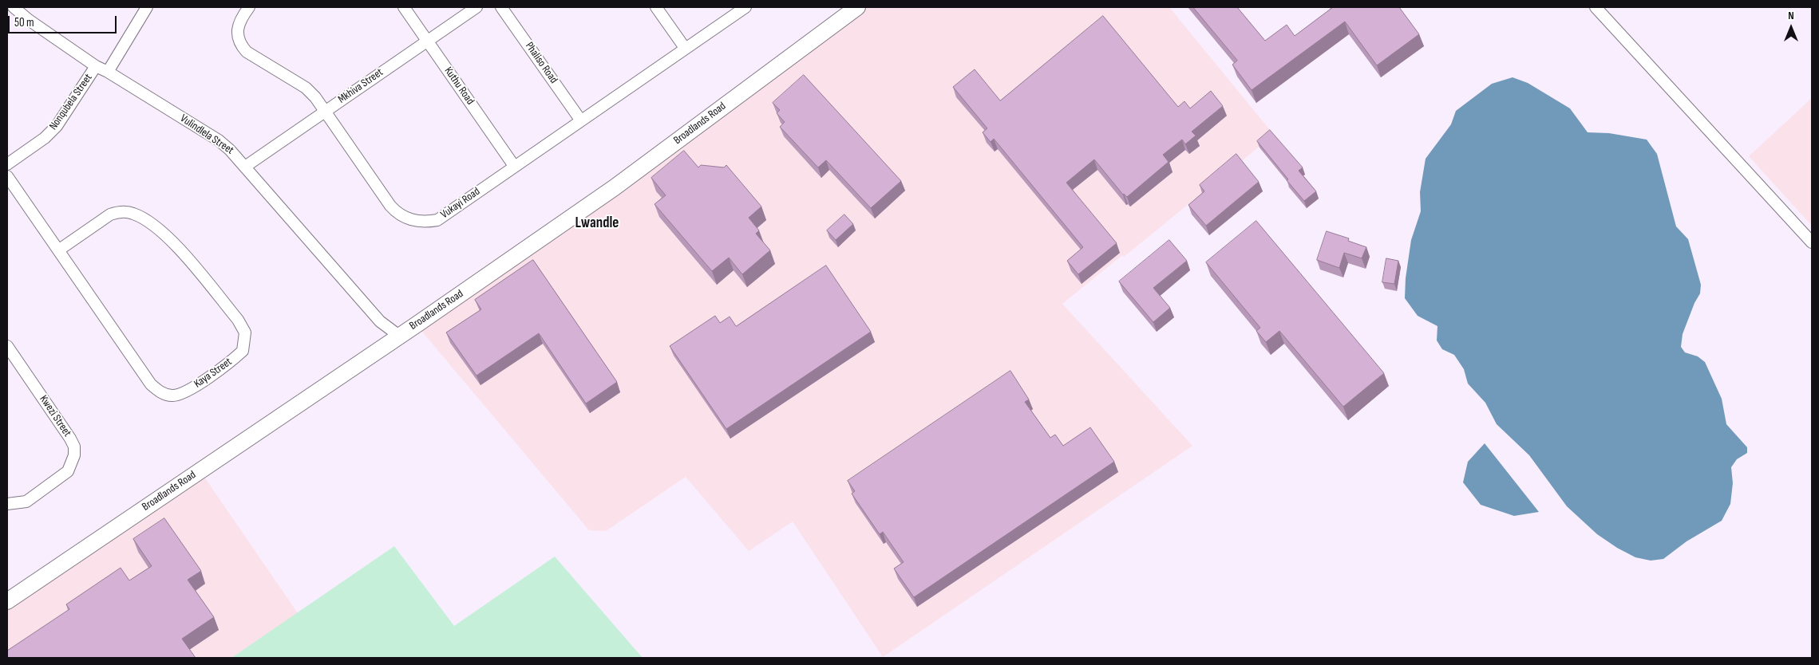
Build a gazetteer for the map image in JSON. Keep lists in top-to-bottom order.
{
  "streets": {
    "main road": ["Broadlands Road"],
    "street": [
      "Phaliso Road",
      "Mkhiva Street",
      "Kuthu Road",
      "Nonqubela Street",
      "Vulindlela Street",
      "Vukayi Road",
      "Kaya Street",
      "Kwezi Street"
    ]
  },
  "crossings": [
    ["Phaliso Road", "Vukayi Road"],
    ["Mkhiva Street", "Kuthu Road"],
    ["Mkhiva Street", "Vulindlela Street"],
    ["Mkhiva Street", "Vukayi Road"],
    ["Kuthu Road", "Vukayi Road"],
    ["Nonqubela Street", "Vulindlela Street"],
    ["Broadlands Road", "Vulindlela Street"]
  ],
  "districts": ["Lwandle"],
  "scale_bar": "50 m",
  "north": "top"
}
